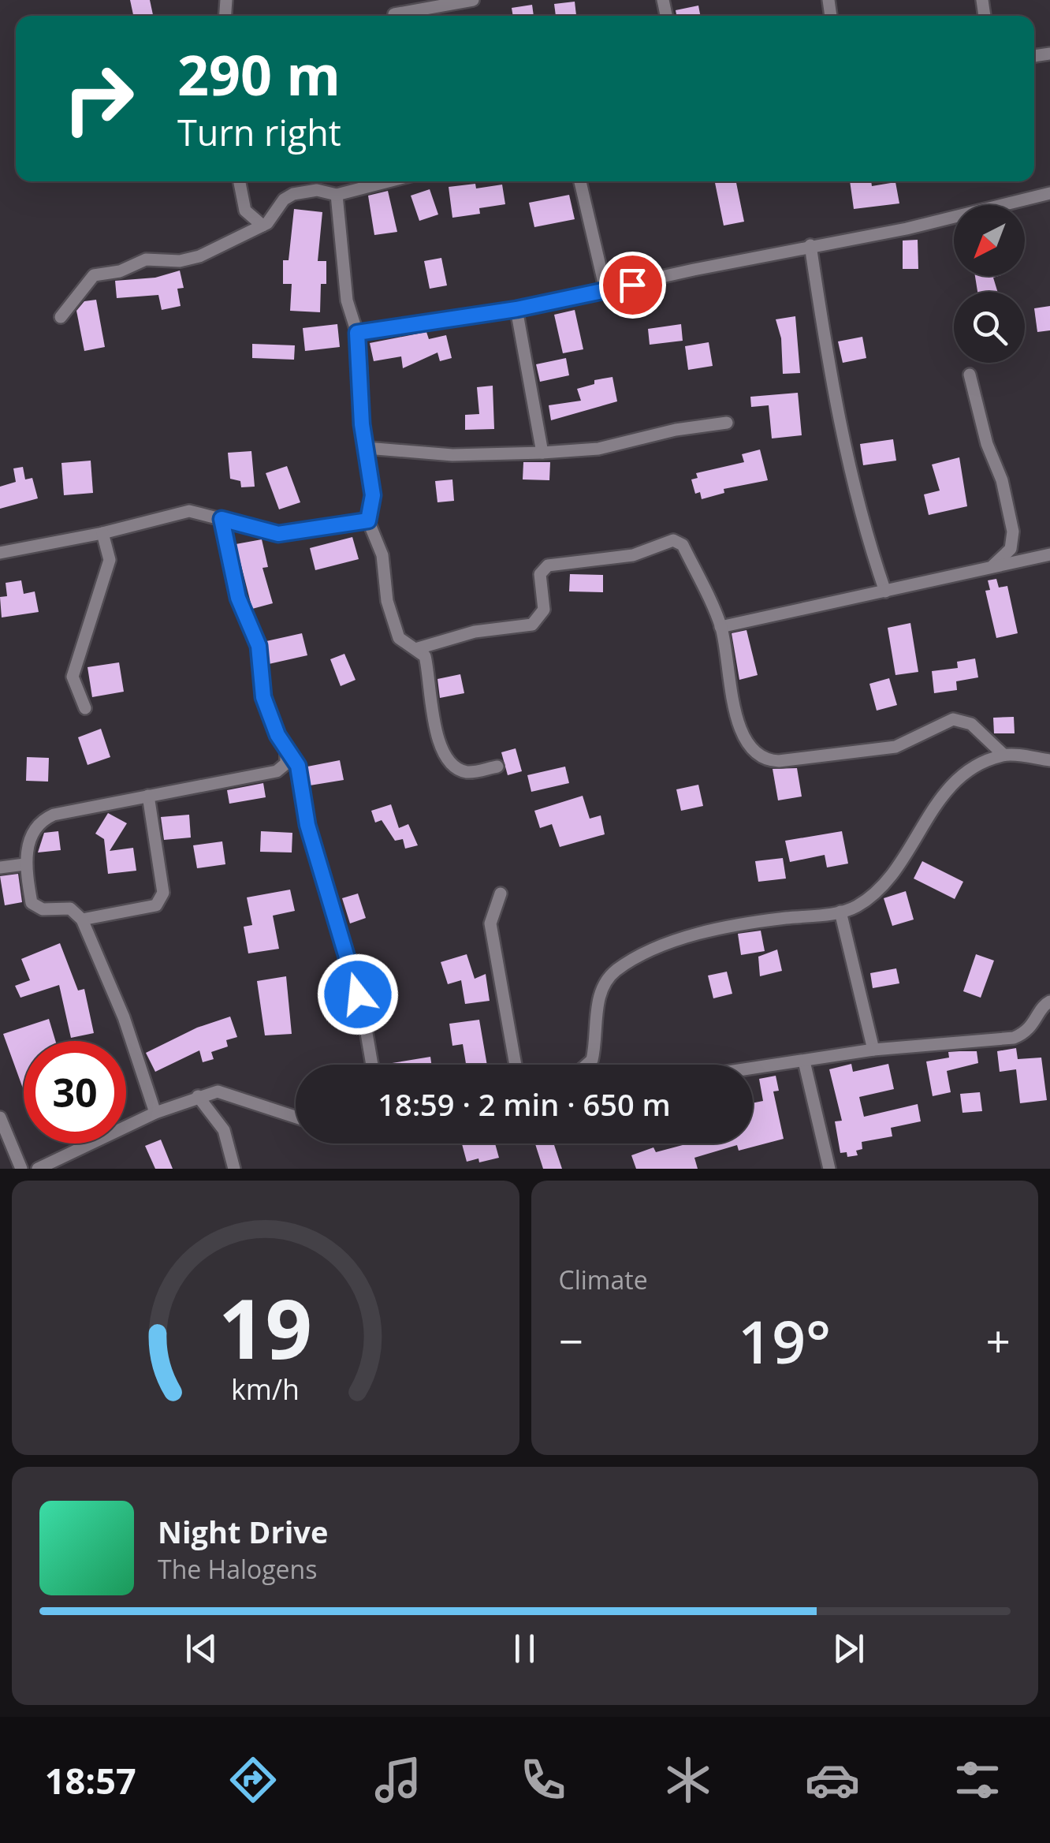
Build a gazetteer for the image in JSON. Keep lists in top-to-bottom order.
{
  "north": "bottom left",
  "page": {
    "turn": ["290 m", "Turn right"],
    "limit": "30",
    "trip": "18:59 · 2 min · 650 m",
    "tile": "Climate",
    "heat": ["−", "19°", "+"],
    "song": ["Night Drive", "The Halogens"],
    "tabs": "18:57",
    "gauge": ["19", "km/h"]
  }
}
